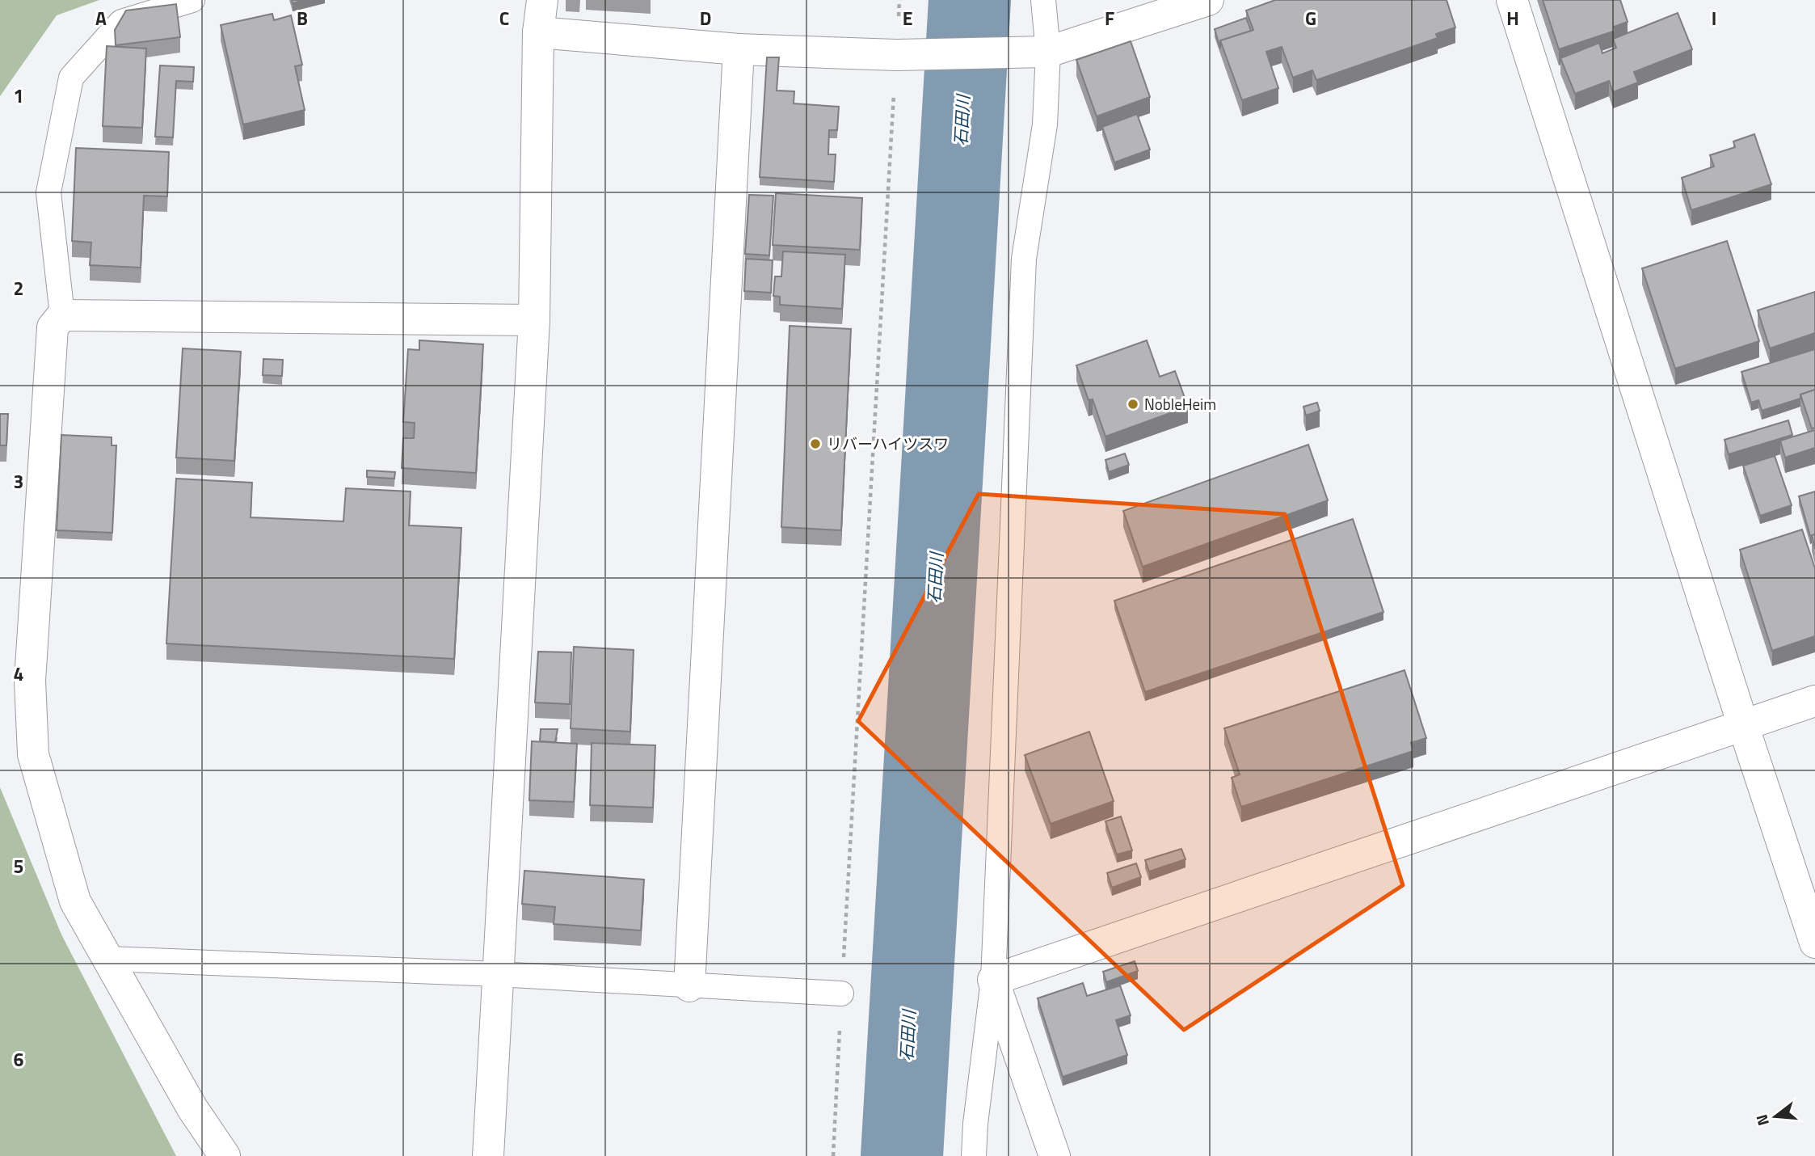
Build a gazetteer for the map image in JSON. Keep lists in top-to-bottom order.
{
  "water": ["石田川"],
  "places": ["NobleHeim", "リバーハイツスワ"],
  "north": "left",
  "grid": {
    "columns": [
      "A",
      "B",
      "C",
      "D",
      "E",
      "F",
      "G",
      "H",
      "I"
    ],
    "rows": [
      "1",
      "2",
      "3",
      "4",
      "5",
      "6"
    ]
  }
}
